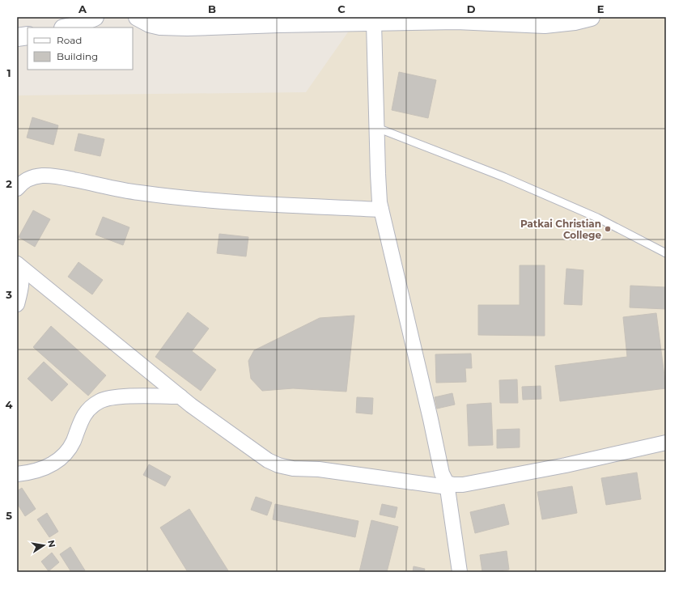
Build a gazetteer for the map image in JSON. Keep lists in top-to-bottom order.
{
  "places": ["Patkai Christian College"],
  "legend": ["Road", "Building"],
  "north": "right",
  "grid": {
    "columns": [
      "A",
      "B",
      "C",
      "D",
      "E"
    ],
    "rows": [
      "1",
      "2",
      "3",
      "4",
      "5"
    ]
  }
}
